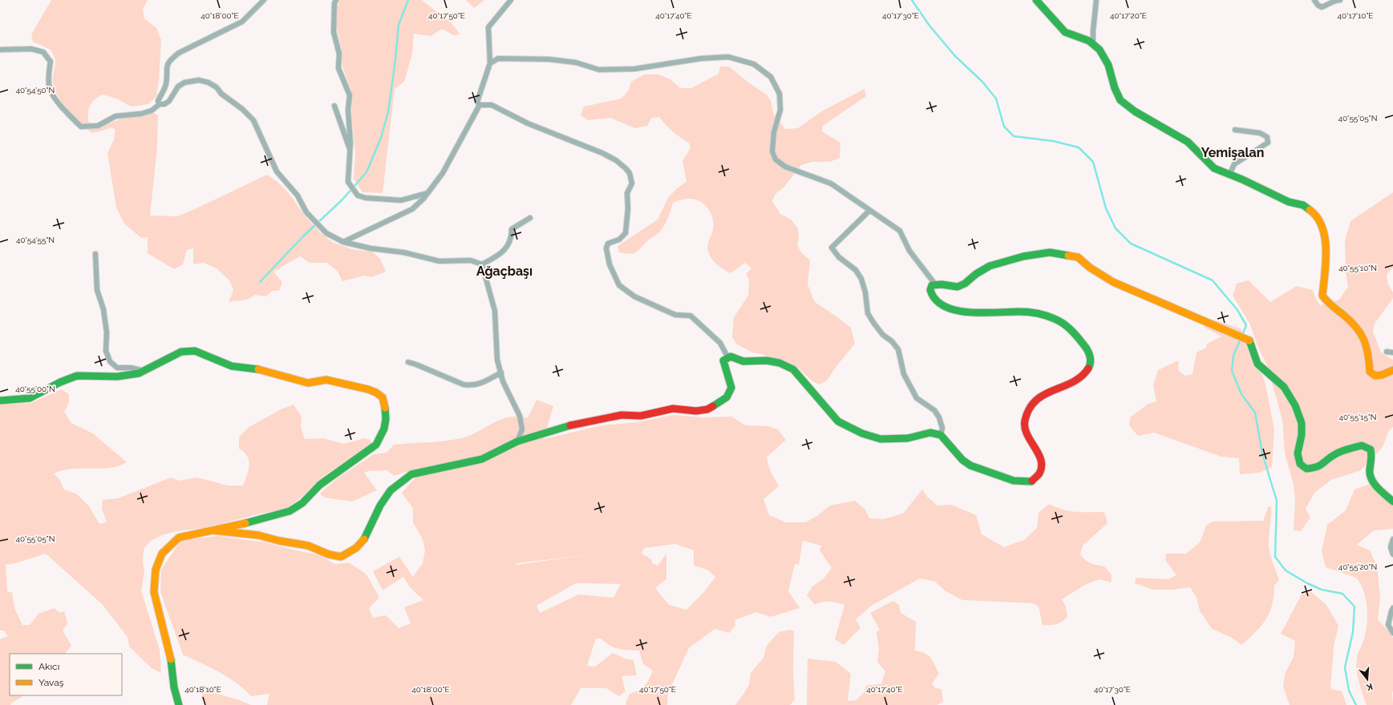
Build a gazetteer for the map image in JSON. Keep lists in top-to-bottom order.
{
  "districts": ["Yemişalan", "Ağaçbaşı"],
  "legend": ["Akıcı", "Yavaş"],
  "north": "bottom",
  "coordinates": [
    "40°18'00\"E",
    "40°17'50\"E",
    "40°17'40\"E",
    "40°17'30\"E",
    "40°17'20\"E",
    "40°17'10\"E",
    "40°54'50\"N",
    "40°55'05\"N",
    "40°54'55\"N",
    "40°55'10\"N",
    "40°55'00\"N",
    "40°55'15\"N",
    "40°55'20\"N",
    "40°18'10\"E"
  ]
}
